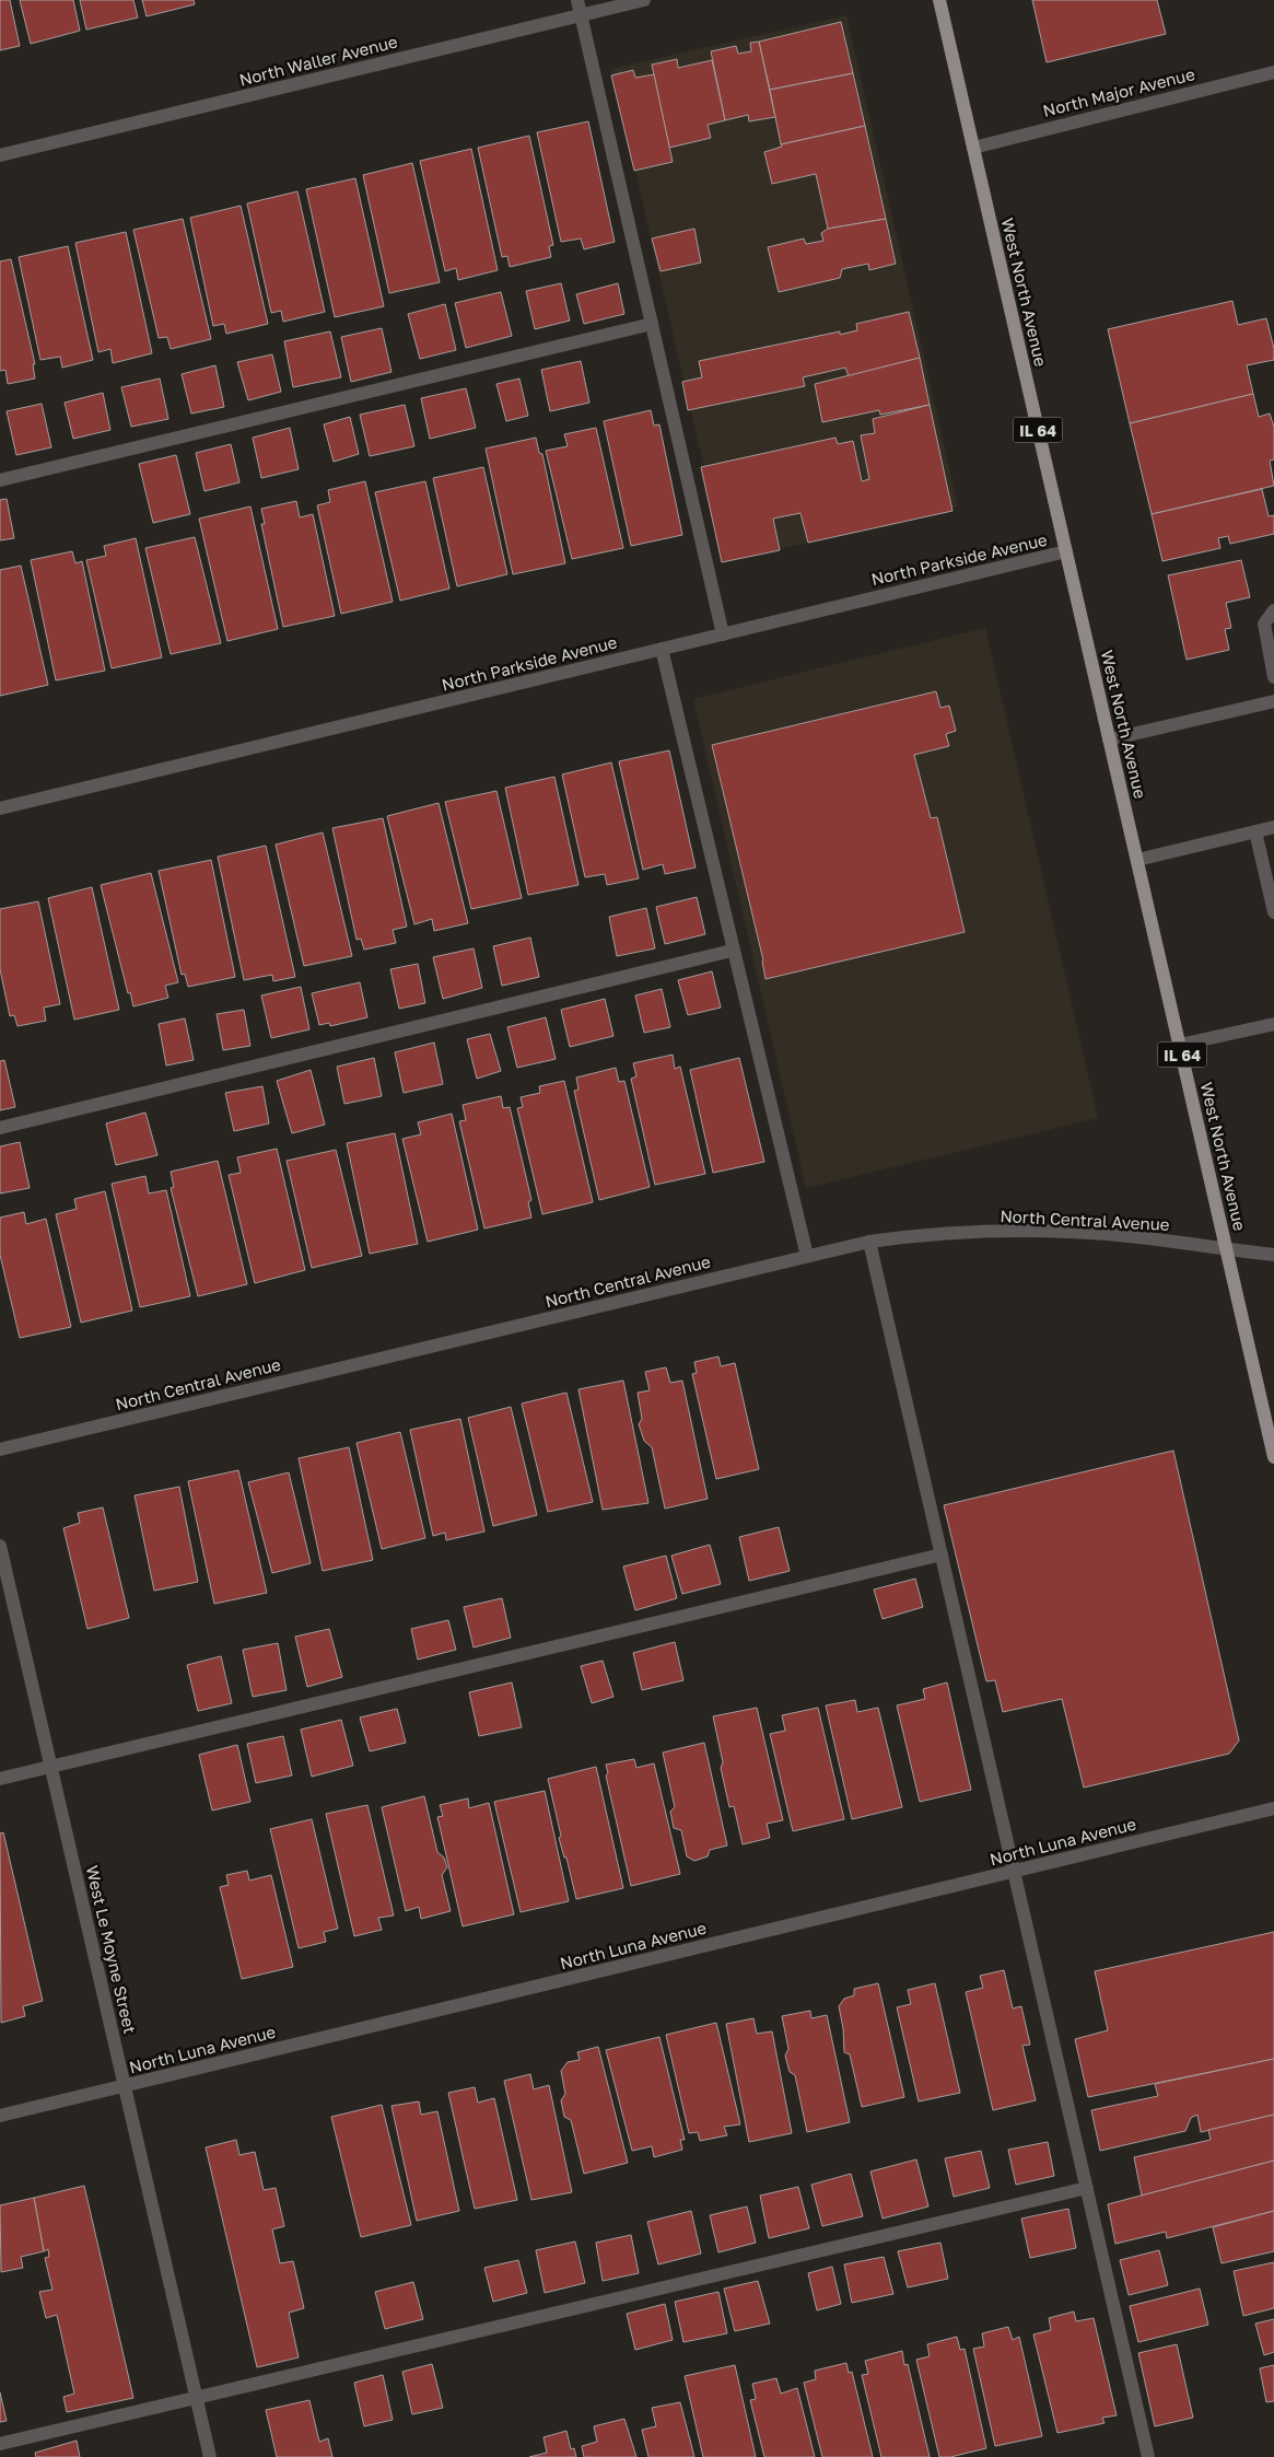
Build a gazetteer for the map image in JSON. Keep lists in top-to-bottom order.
{
  "streets": {
    "main road": ["West North Avenue", "IL 64"],
    "street": [
      "North Waller Avenue",
      "North Major Avenue",
      "North Parkside Avenue",
      "North Central Avenue",
      "North Luna Avenue",
      "West Le Moyne Street"
    ]
  },
  "crossings": [
    ["North Major Avenue", "West North Avenue"],
    ["West North Avenue", "North Parkside Avenue"],
    ["West North Avenue", "North Central Avenue"],
    ["North Luna Avenue", "West Le Moyne Street"]
  ]
}
